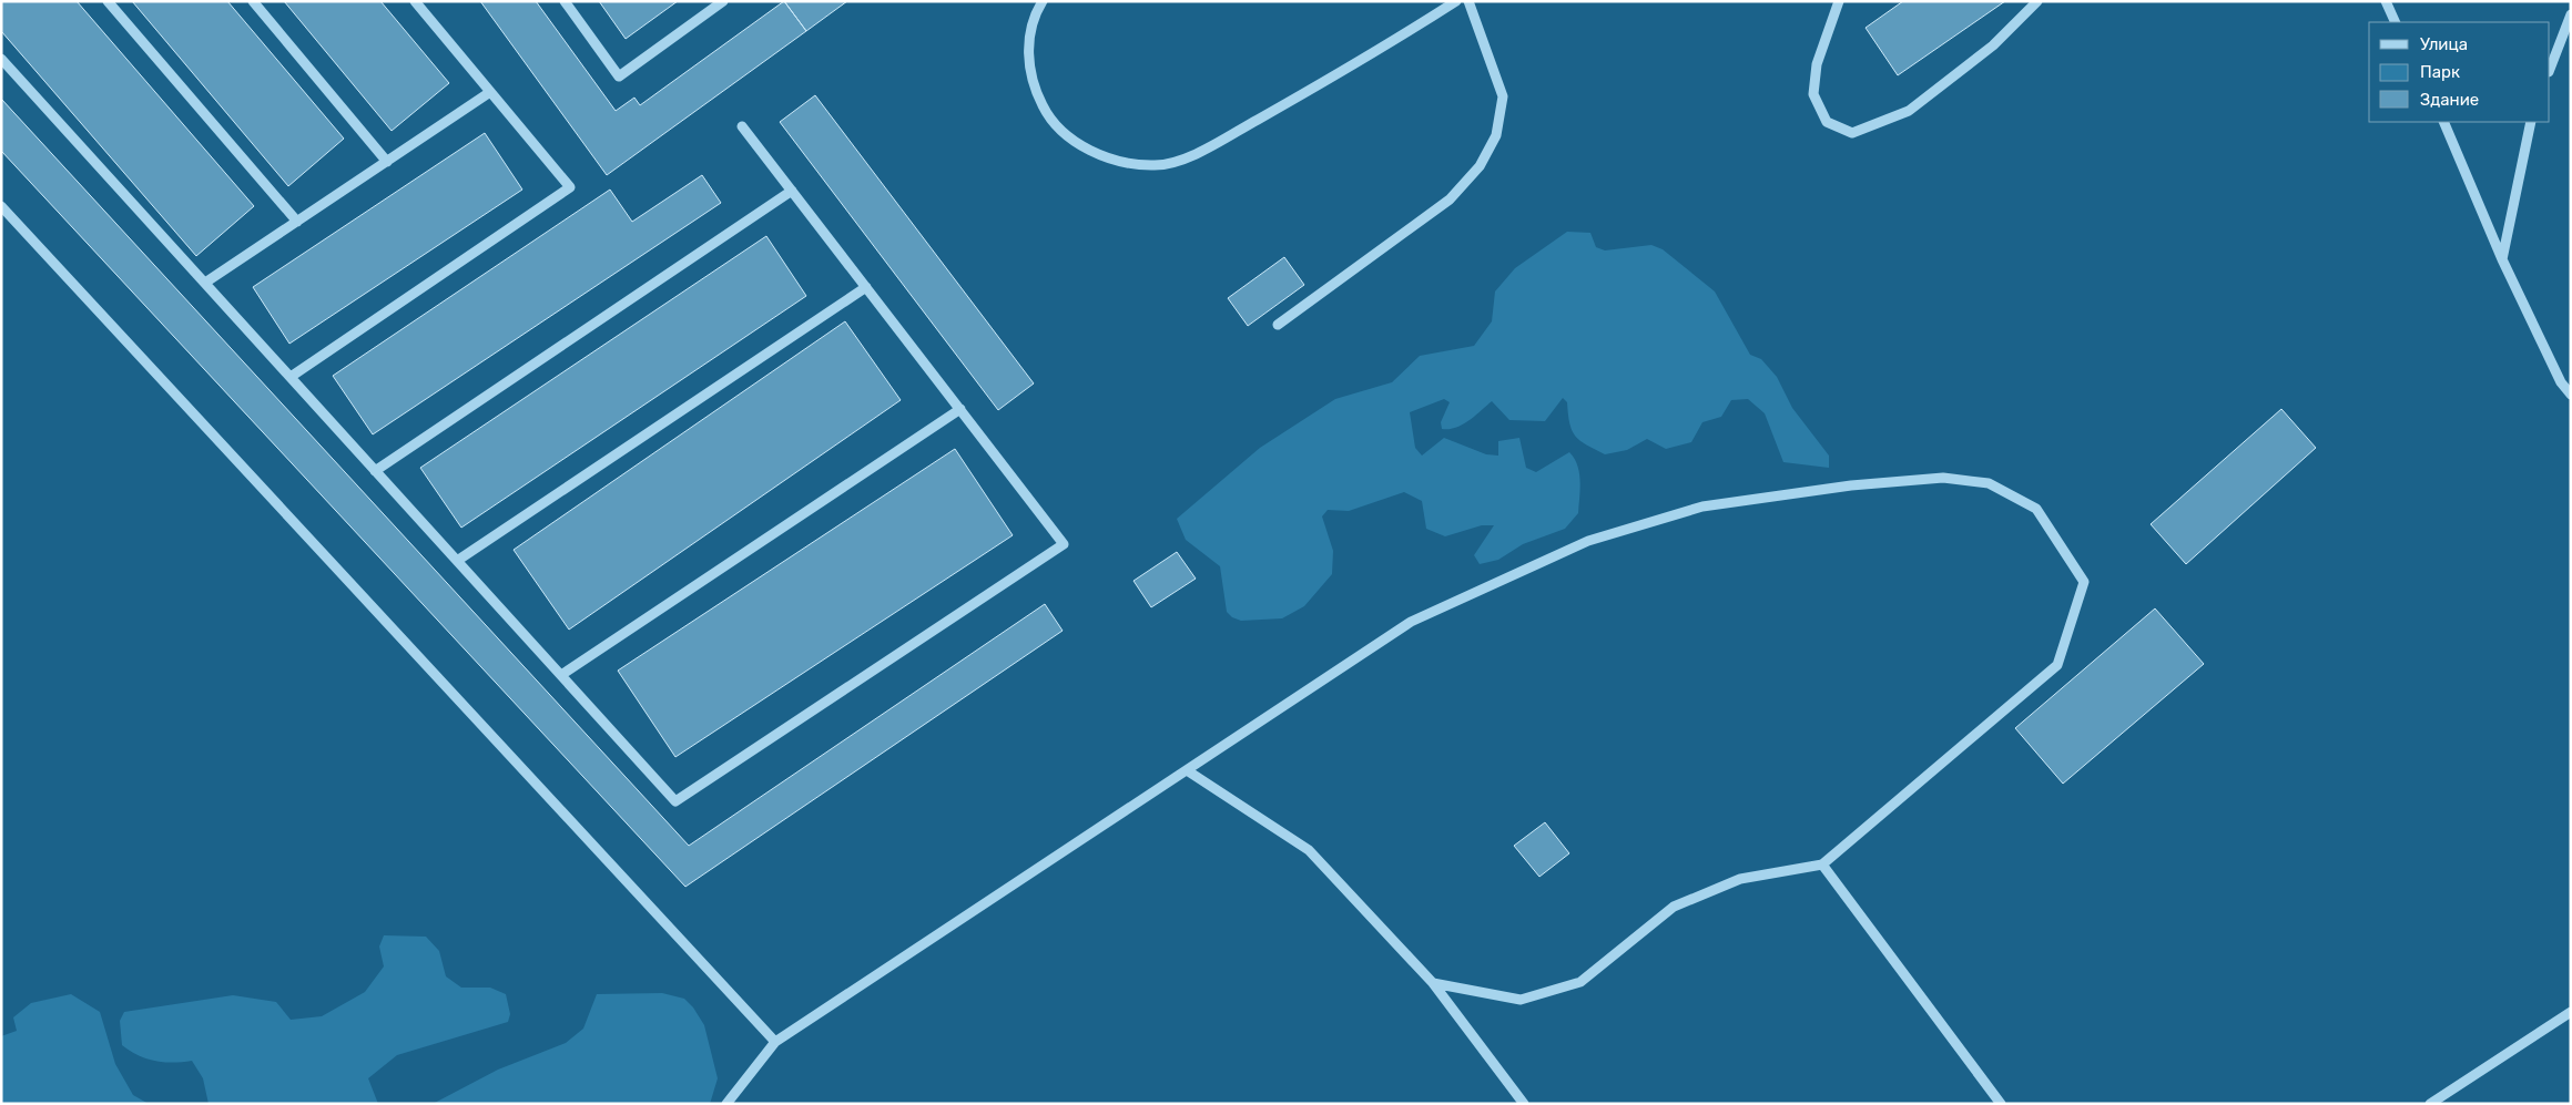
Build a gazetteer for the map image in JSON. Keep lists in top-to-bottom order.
{
  "legend": ["Улица", "Парк", "Здание"]
}
